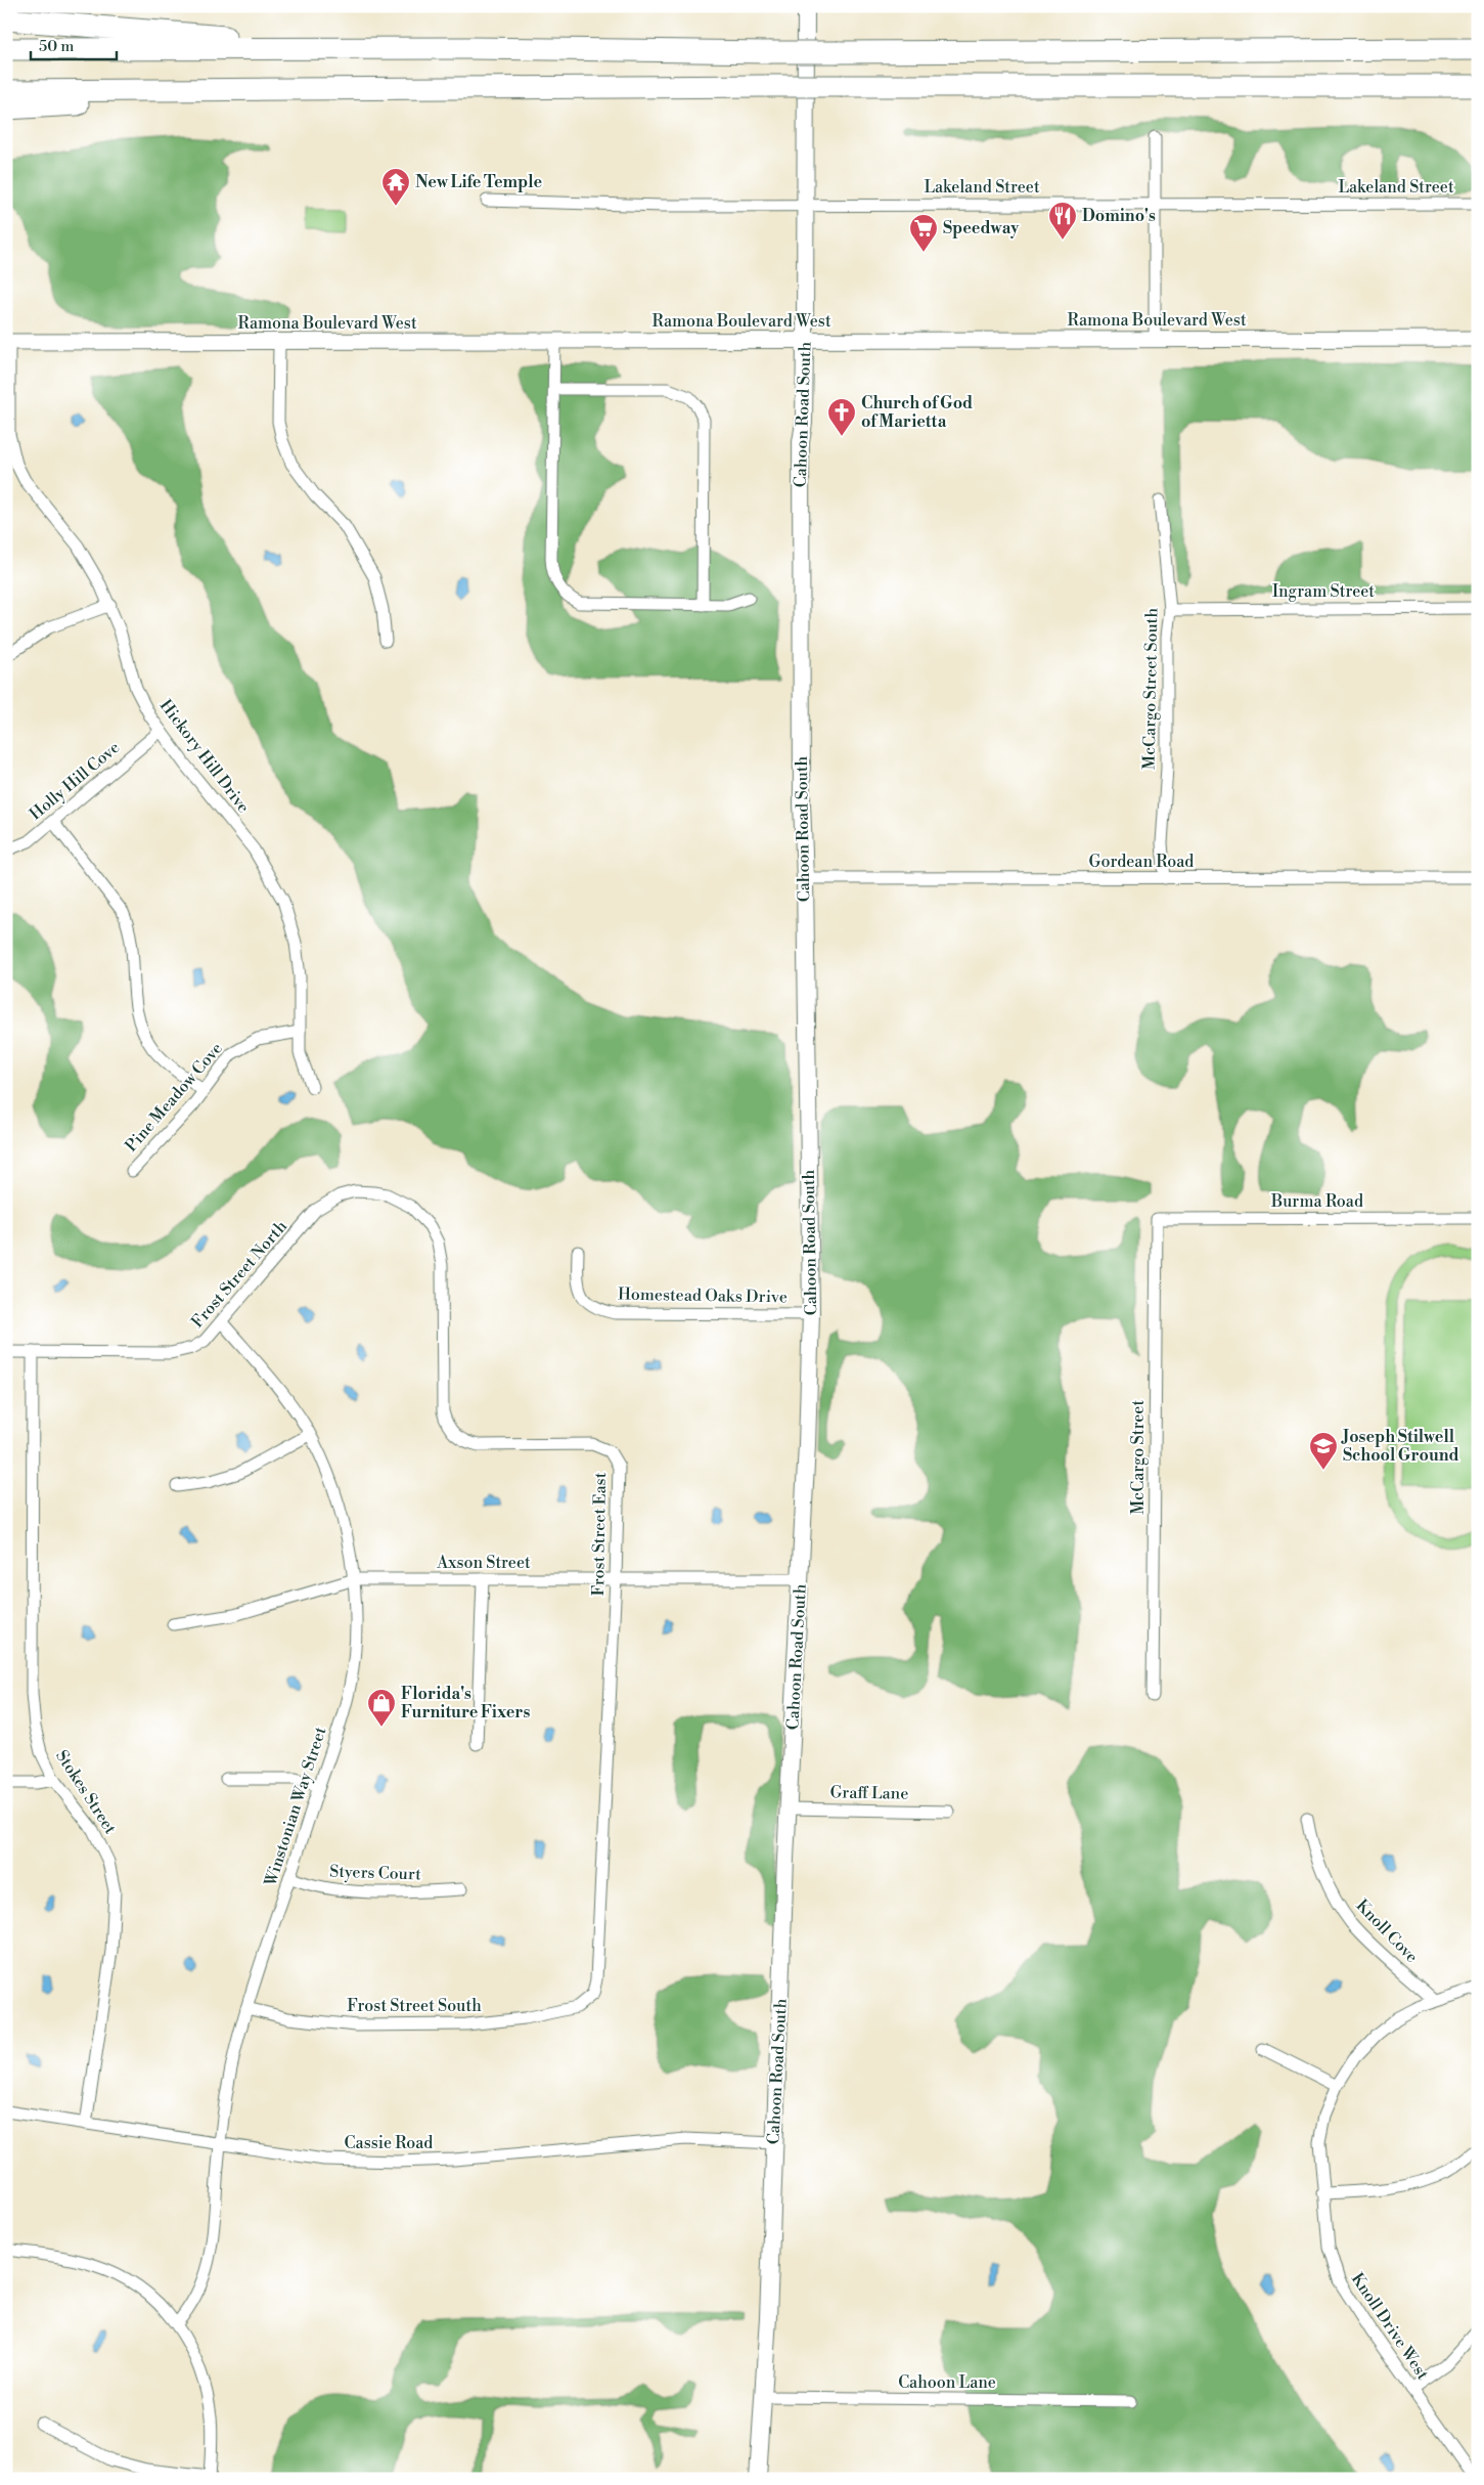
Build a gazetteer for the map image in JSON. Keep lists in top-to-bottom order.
{
  "streets": {
    "main road": ["Cahoon Road South"],
    "street": [
      "Lakeland Street",
      "Ramona Boulevard West",
      "Ingram Street",
      "McCargo Street South",
      "Hickory Hill Drive",
      "Holly Hill Cove",
      "Gordean Road",
      "Pine Meadow Cove",
      "Burma Road",
      "Frost Street North",
      "Homestead Oaks Drive",
      "McCargo Street",
      "Frost Street East",
      "Axson Street",
      "Stokes Street",
      "Graff Lane",
      "Winstonian Way Street",
      "Styers Court",
      "Knoll Cove",
      "Frost Street South",
      "Cassie Road",
      "Knoll Drive West",
      "Cahoon Lane"
    ]
  },
  "crossings": [
    ["Lakeland Street", "Cahoon Road South"],
    ["Ramona Boulevard West", "Cahoon Road South"],
    ["Ramona Boulevard West", "Hickory Hill Drive"],
    ["Cahoon Road South", "Gordean Road"],
    ["Cahoon Road South", "Homestead Oaks Drive"],
    ["Cahoon Road South", "Axson Street"],
    ["Cahoon Road South", "Graff Lane"],
    ["Cahoon Road South", "Cassie Road"],
    ["Cahoon Road South", "Cahoon Lane"],
    ["Ingram Street", "McCargo Street South"],
    ["McCargo Street South", "Gordean Road"],
    ["Hickory Hill Drive", "Holly Hill Cove"],
    ["Hickory Hill Drive", "Pine Meadow Cove"],
    ["Burma Road", "McCargo Street"],
    ["Frost Street North", "Frost Street East"],
    ["Frost Street North", "Stokes Street"],
    ["Frost Street North", "Winstonian Way Street"],
    ["Frost Street East", "Axson Street"],
    ["Frost Street East", "Frost Street South"],
    ["Axson Street", "Winstonian Way Street"],
    ["Stokes Street", "Cassie Road"],
    ["Winstonian Way Street", "Styers Court"],
    ["Winstonian Way Street", "Frost Street South"],
    ["Winstonian Way Street", "Cassie Road"],
    ["Knoll Cove", "Knoll Drive West"]
  ],
  "places": {
    "temple": ["New Life Temple"],
    "restaurant": ["Domino's"],
    "supermarket": ["Speedway"],
    "church": ["Church of God of Marietta"],
    "school or university": ["Joseph Stilwell School Ground"],
    "shop": ["Florida's Furniture Fixers"]
  },
  "scale_bar": "50 m"
}
